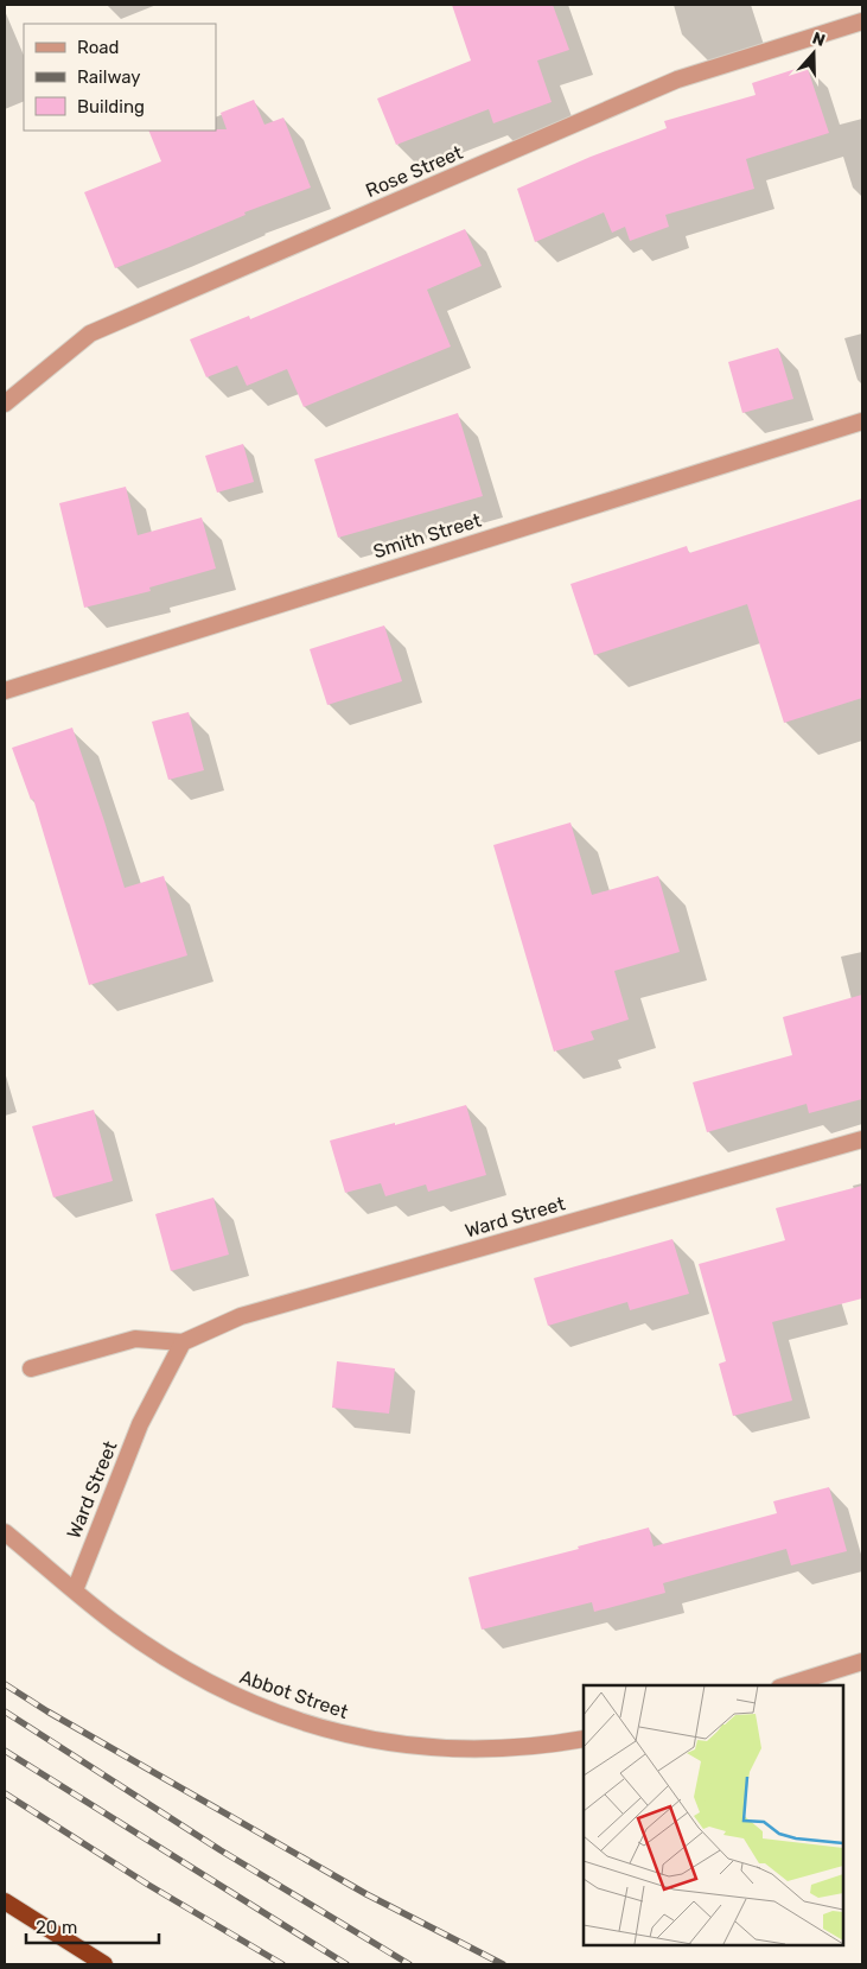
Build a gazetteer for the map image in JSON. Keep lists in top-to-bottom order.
{
  "streets": {
    "street": [
      "Rose Street",
      "Smith Street",
      "Ward Street",
      "Abbot Street"
    ]
  },
  "crossings": [
    ["Ward Street", "Abbot Street"]
  ],
  "legend": ["Road", "Railway", "Building"],
  "scale_bar": "20 m",
  "north": "top"
}
